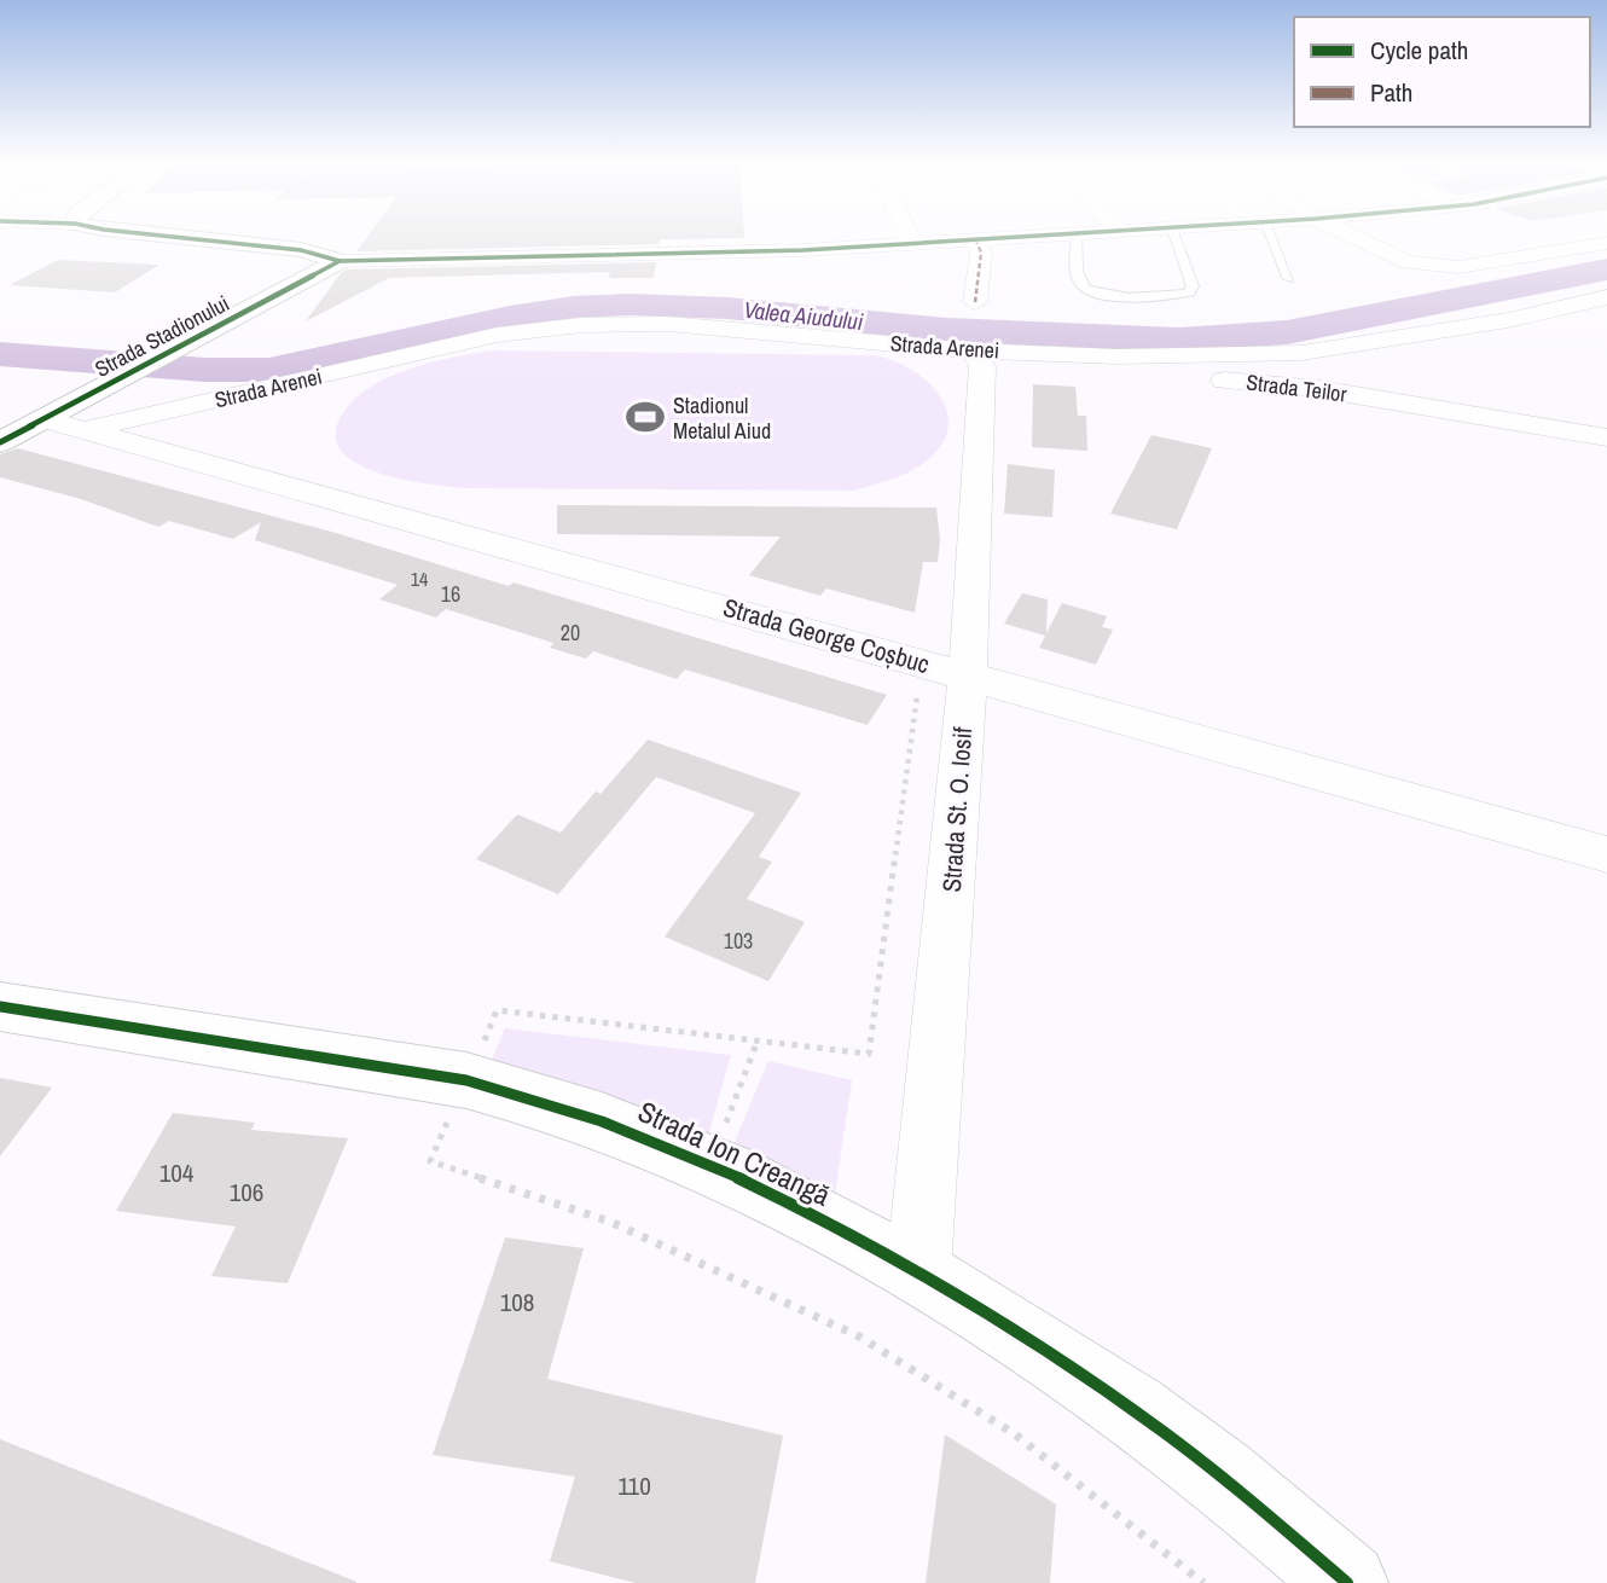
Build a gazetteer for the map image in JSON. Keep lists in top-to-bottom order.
{
  "streets": {
    "main road": ["Strada Stadionului", "Strada Ion Creangă"],
    "street": [
      "Strada Arenei",
      "Strada Teilor",
      "Strada George Coșbuc",
      "Strada St. O. Iosif"
    ]
  },
  "crossings": [
    ["Strada Stadionului", "Strada Arenei"],
    ["Strada Stadionului", "Strada George Coșbuc"],
    ["Strada Arenei", "Strada Teilor"],
    ["Strada Arenei", "Strada George Coșbuc"],
    ["Strada Arenei", "Strada St. O. Iosif"],
    ["Strada Teilor", "Strada St. O. Iosif"],
    ["Strada George Coșbuc", "Strada St. O. Iosif"],
    ["Strada St. O. Iosif", "Strada Ion Creangă"]
  ],
  "water": ["Valea Aiudului"],
  "places": {
    "sports": ["Stadionul Metalul Aiud"]
  },
  "house_numbers": [
    "14",
    "16",
    "20",
    "103",
    "104",
    "106",
    "108",
    "110"
  ],
  "legend": ["Cycle path", "Path"]
}
